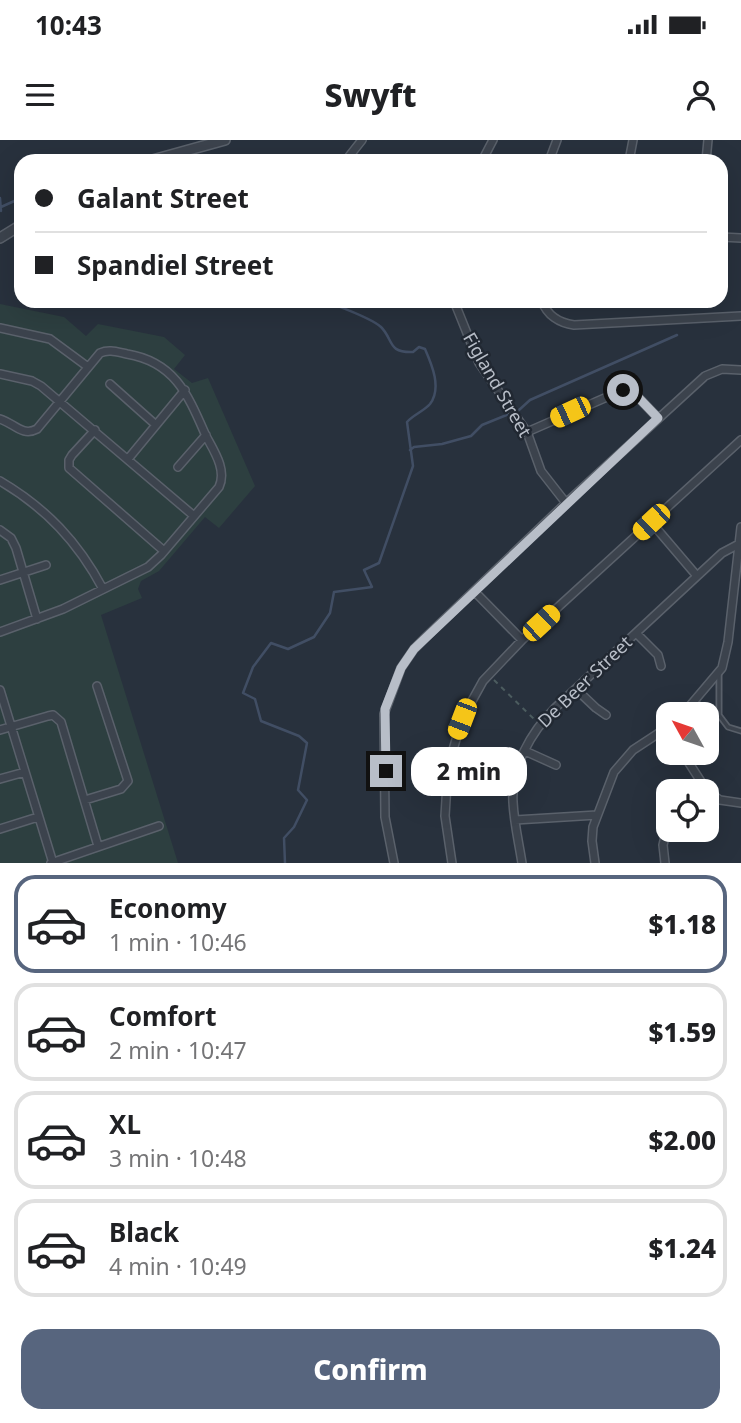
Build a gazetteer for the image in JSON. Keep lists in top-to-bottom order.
{
  "streets": {
    "street": ["Figland Street", "De Beer Street"]
  },
  "north": "top left",
  "page": {
    "status": "10:43",
    "header": "Swyft",
    "banner": ["Galant Street", "Spandiel Street"],
    "bubble": "2 min",
    "list": [
      {
        "name": "Economy",
        "note": "1 min · 10:46",
        "value": "$1.18"
      },
      {
        "name": "Comfort",
        "note": "2 min · 10:47",
        "value": "$1.59"
      },
      {
        "name": "XL",
        "note": "3 min · 10:48",
        "value": "$2.00"
      },
      {
        "name": "Black",
        "note": "4 min · 10:49",
        "value": "$1.24"
      }
    ],
    "buttons": "Confirm"
  }
}
